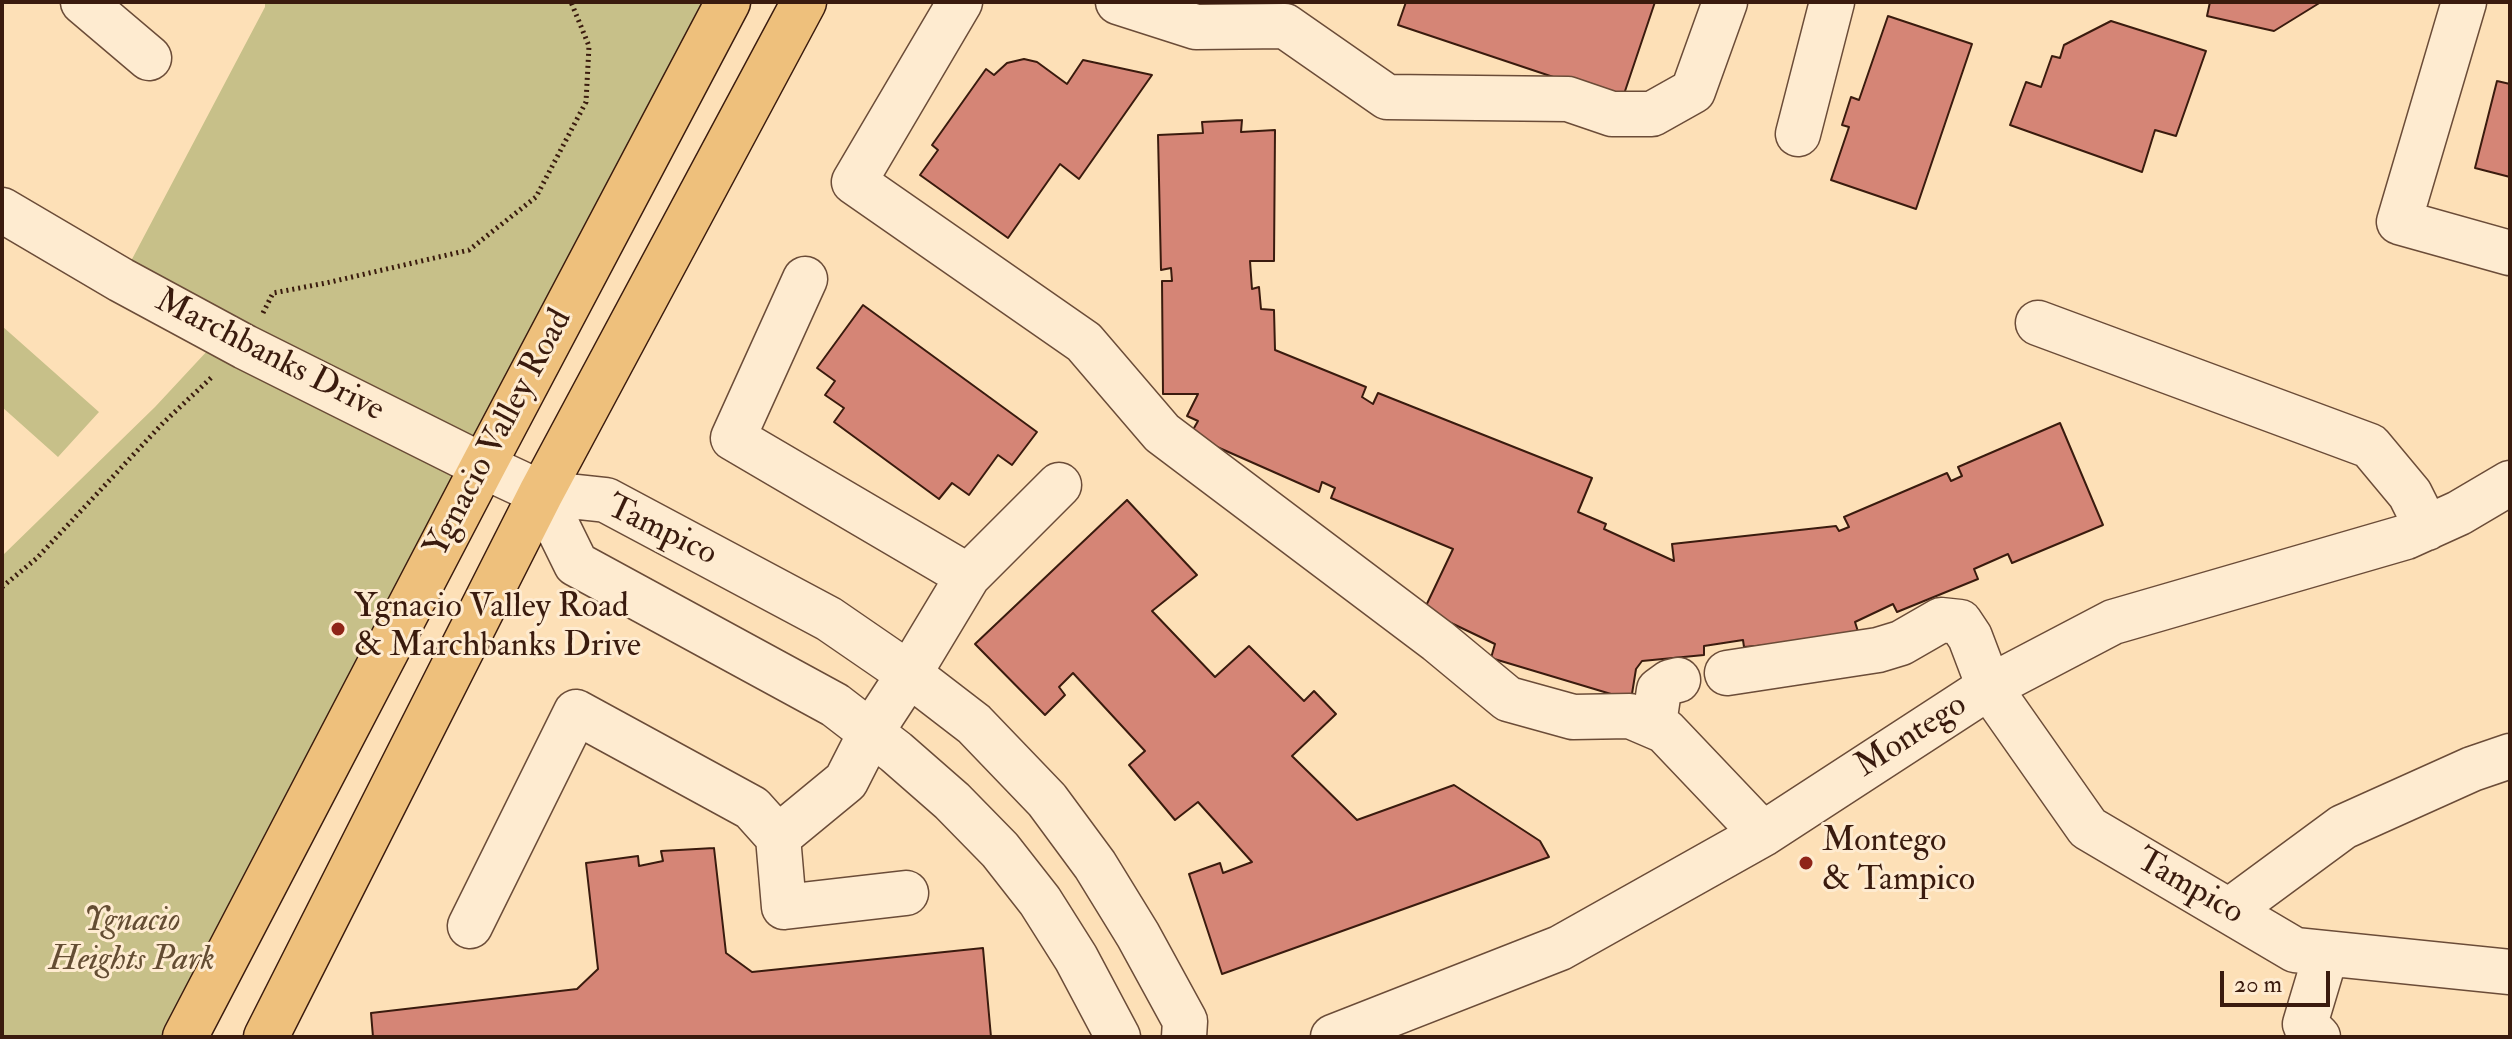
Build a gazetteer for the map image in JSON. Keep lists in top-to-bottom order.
{
  "streets": {
    "highway": ["Ygnacio Valley Road"],
    "street": ["Marchbanks Drive", "Tampico", "Montego"]
  },
  "crossings": [
    ["Marchbanks Drive", "Ygnacio Valley Road"],
    ["Marchbanks Drive", "Tampico"],
    ["Ygnacio Valley Road", "Tampico"],
    ["Tampico", "Montego"]
  ],
  "parks": ["Ygnacio Heights Park"],
  "places": ["Ygnacio Valley Road & Marchbanks Drive", "Montego & Tampico"],
  "scale_bar": "20 m"
}
